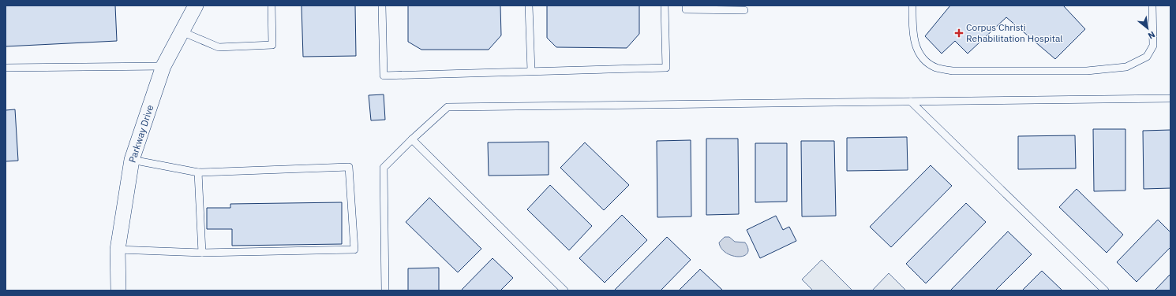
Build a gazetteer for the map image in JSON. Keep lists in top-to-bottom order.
{
  "streets": {
    "street": ["Parkway Drive"]
  },
  "places": {
    "health": ["Corpus Christi Rehabilitation Hospital"]
  },
  "north": "bottom right"
}
